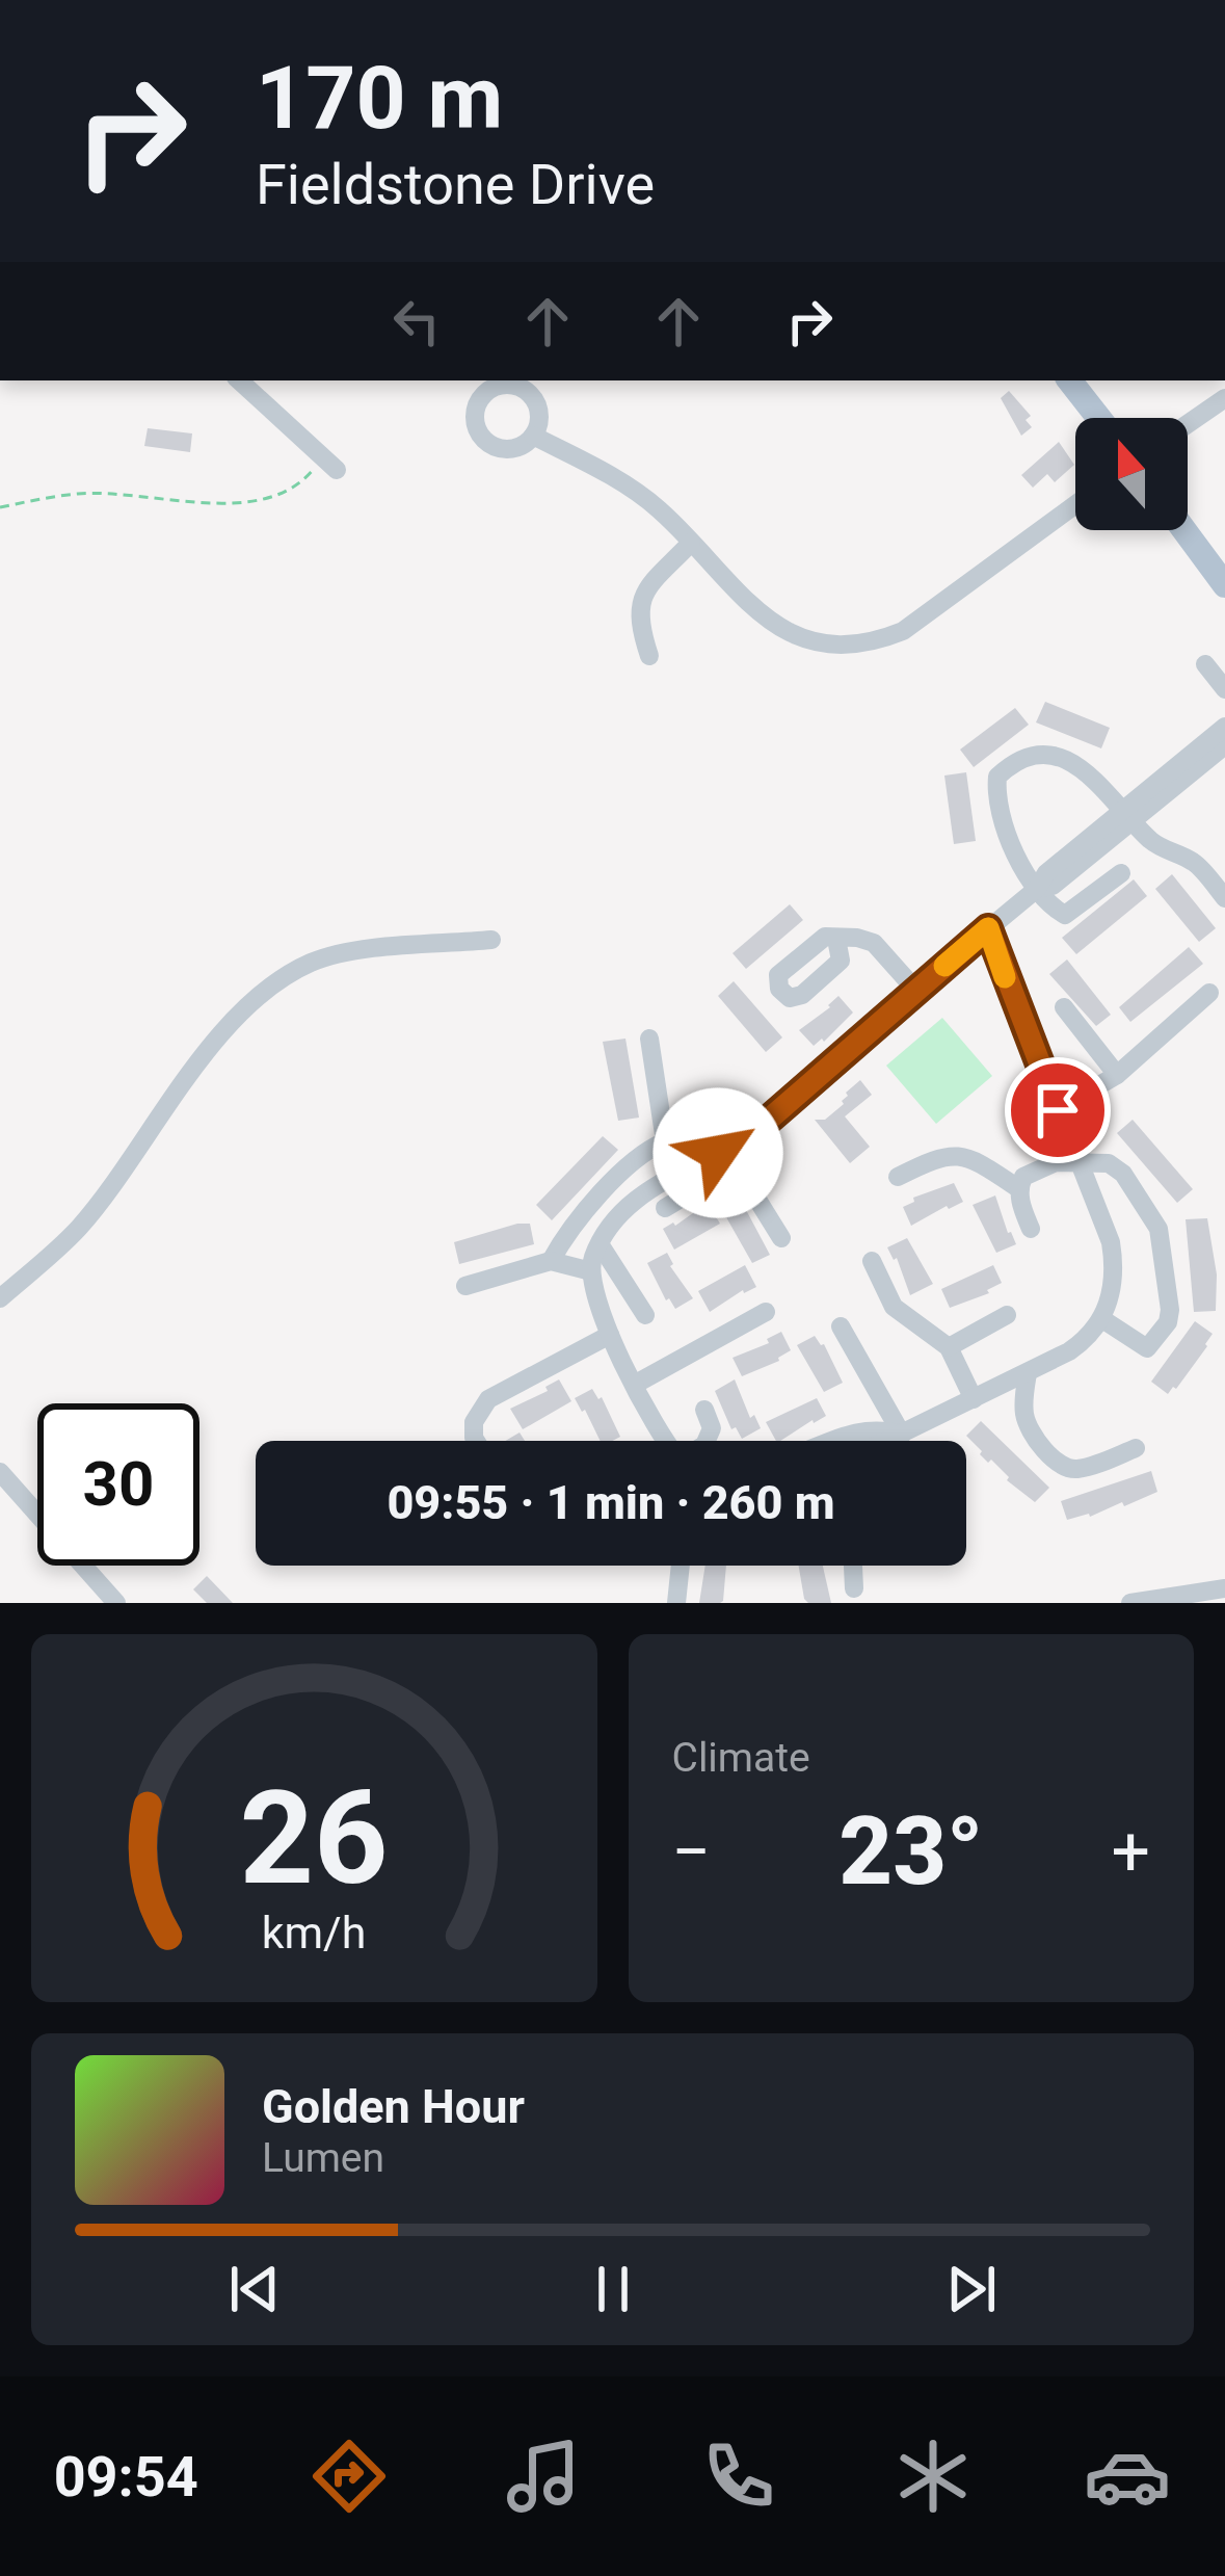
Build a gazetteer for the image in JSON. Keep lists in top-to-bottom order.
{
  "north": "top",
  "page": {
    "turn": ["170 m", "Fieldstone Drive"],
    "limit": "30",
    "trip": "09:55 · 1 min · 260 m",
    "tile": "Climate",
    "heat": ["−", "23°", "+"],
    "song": ["Golden Hour", "Lumen"],
    "tabs": "09:54",
    "gauge": ["26", "km/h"]
  }
}
